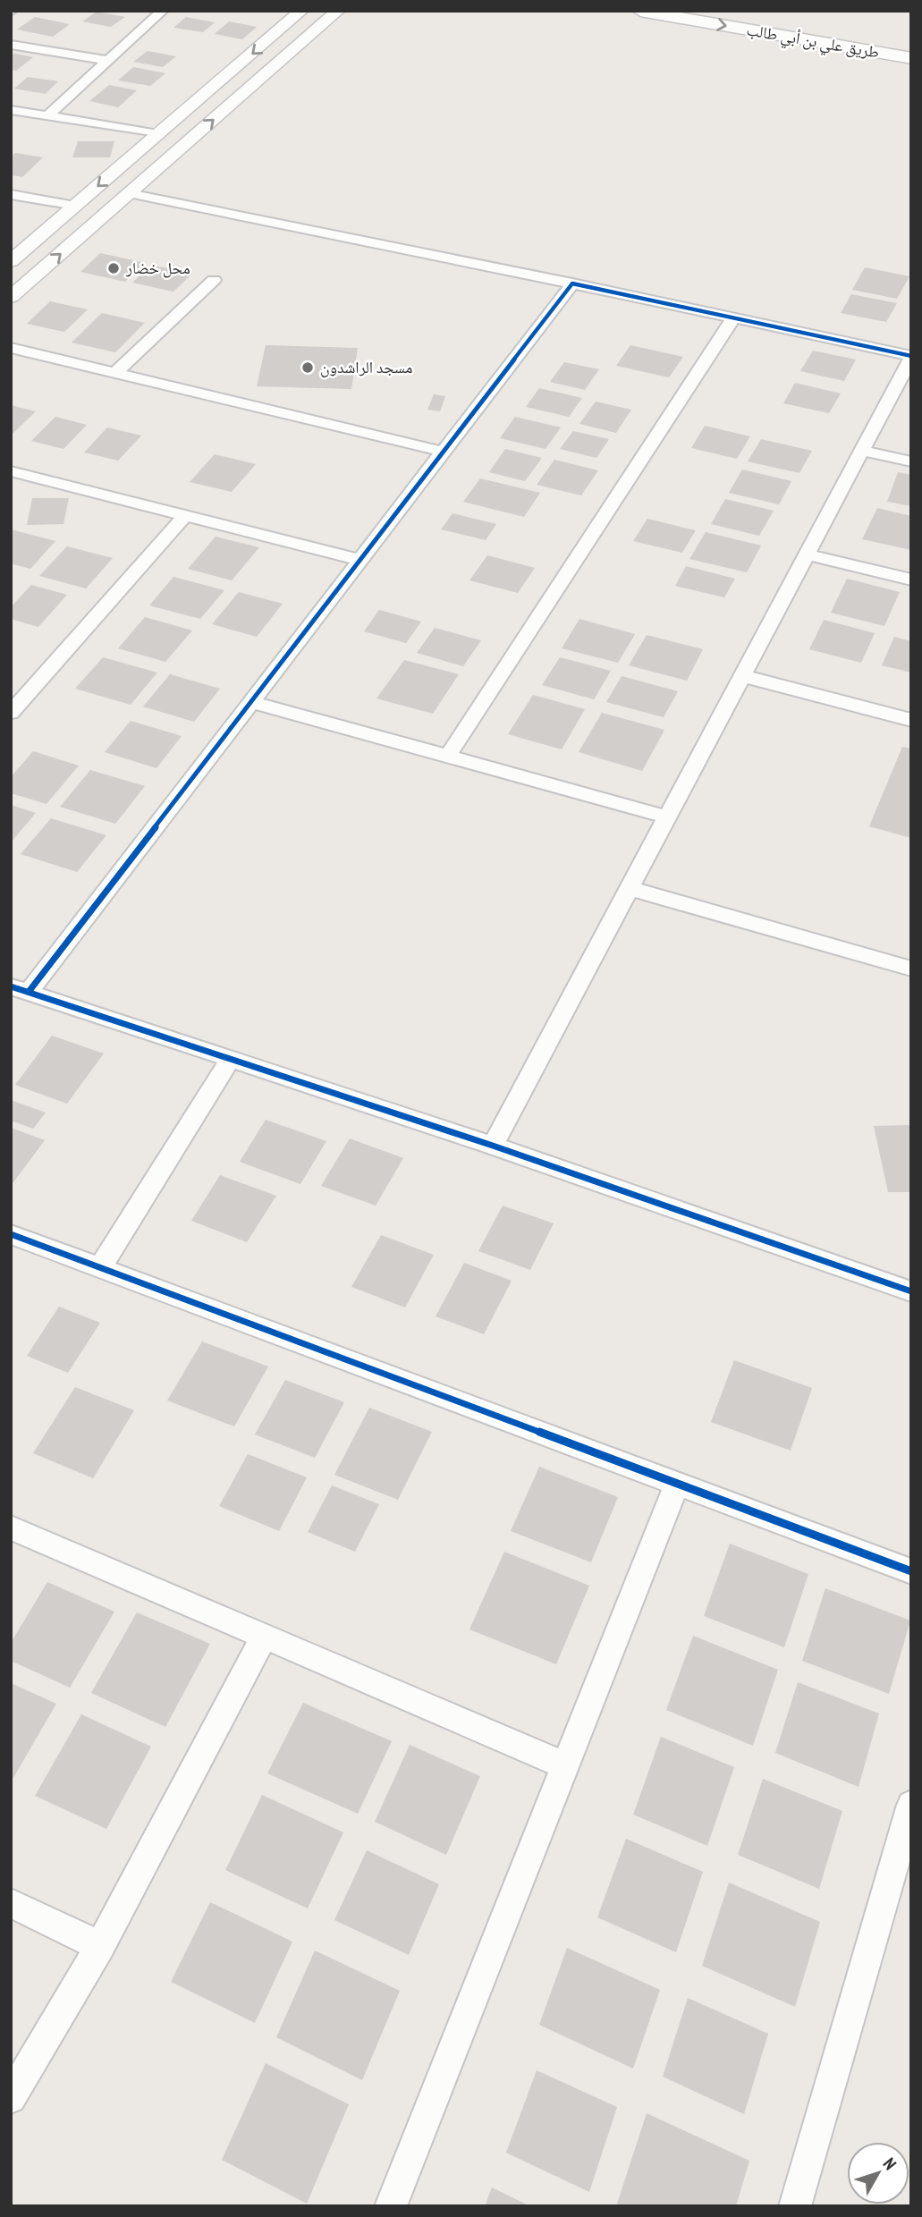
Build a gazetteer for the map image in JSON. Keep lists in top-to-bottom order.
{
  "streets": {
    "main road": ["طريق علي بن أبي طالب"]
  },
  "places": ["محل خضار", "مسجد الراشدون"],
  "north": "top right"
}
